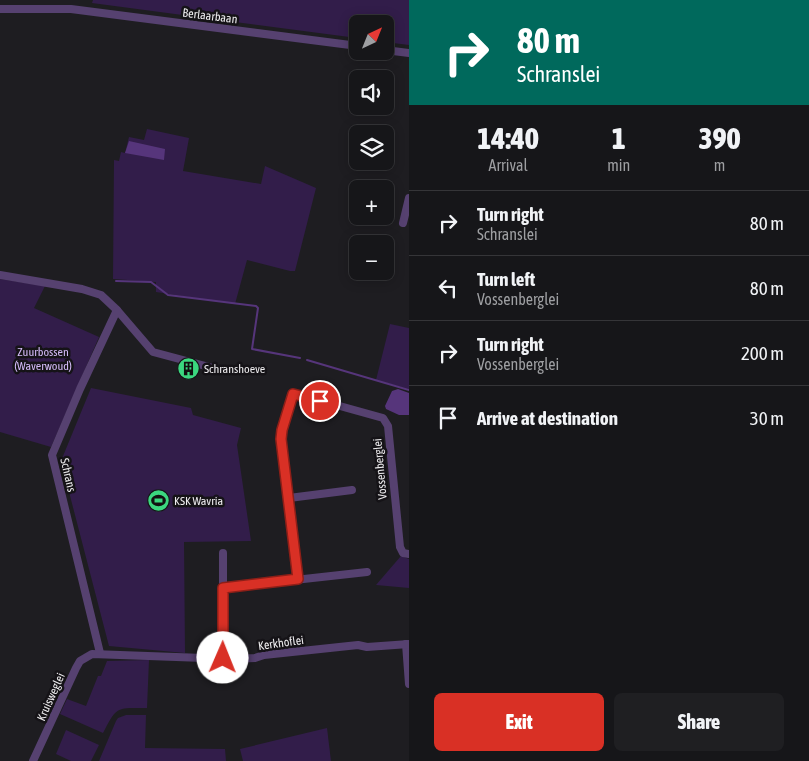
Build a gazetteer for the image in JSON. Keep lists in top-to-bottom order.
{
  "streets": {
    "street": [
      "Berlaarbaan",
      "Vossenberglei",
      "Schrans",
      "Kerkhoflei",
      "Kruisweglei"
    ]
  },
  "crossings": [
    ["Schrans", "Kerkhoflei"],
    ["Schrans", "Kruisweglei"],
    ["Kerkhoflei", "Kruisweglei"]
  ],
  "parks": ["Zuurbossen (Waverwoud)"],
  "places": {
    "building": ["Schranshoeve"],
    "sports": ["KSK Wavria"]
  },
  "north": "top right",
  "page": {
    "turn": ["80 m", "Schranslei"],
    "map_buttons": ["+", "−"],
    "eta": [
      "14:40",
      "Arrival",
      "1",
      "min",
      "390",
      "m"
    ],
    "list": [
      {
        "name": "Turn right",
        "note": "Schranslei",
        "value": "80 m"
      },
      {
        "name": "Turn left",
        "note": "Vossenberglei",
        "value": "80 m"
      },
      {
        "name": "Turn right",
        "note": "Vossenberglei",
        "value": "200 m"
      },
      {
        "name": "Arrive at destination",
        "value": "30 m"
      }
    ],
    "buttons": ["Exit", "Share"]
  }
}
